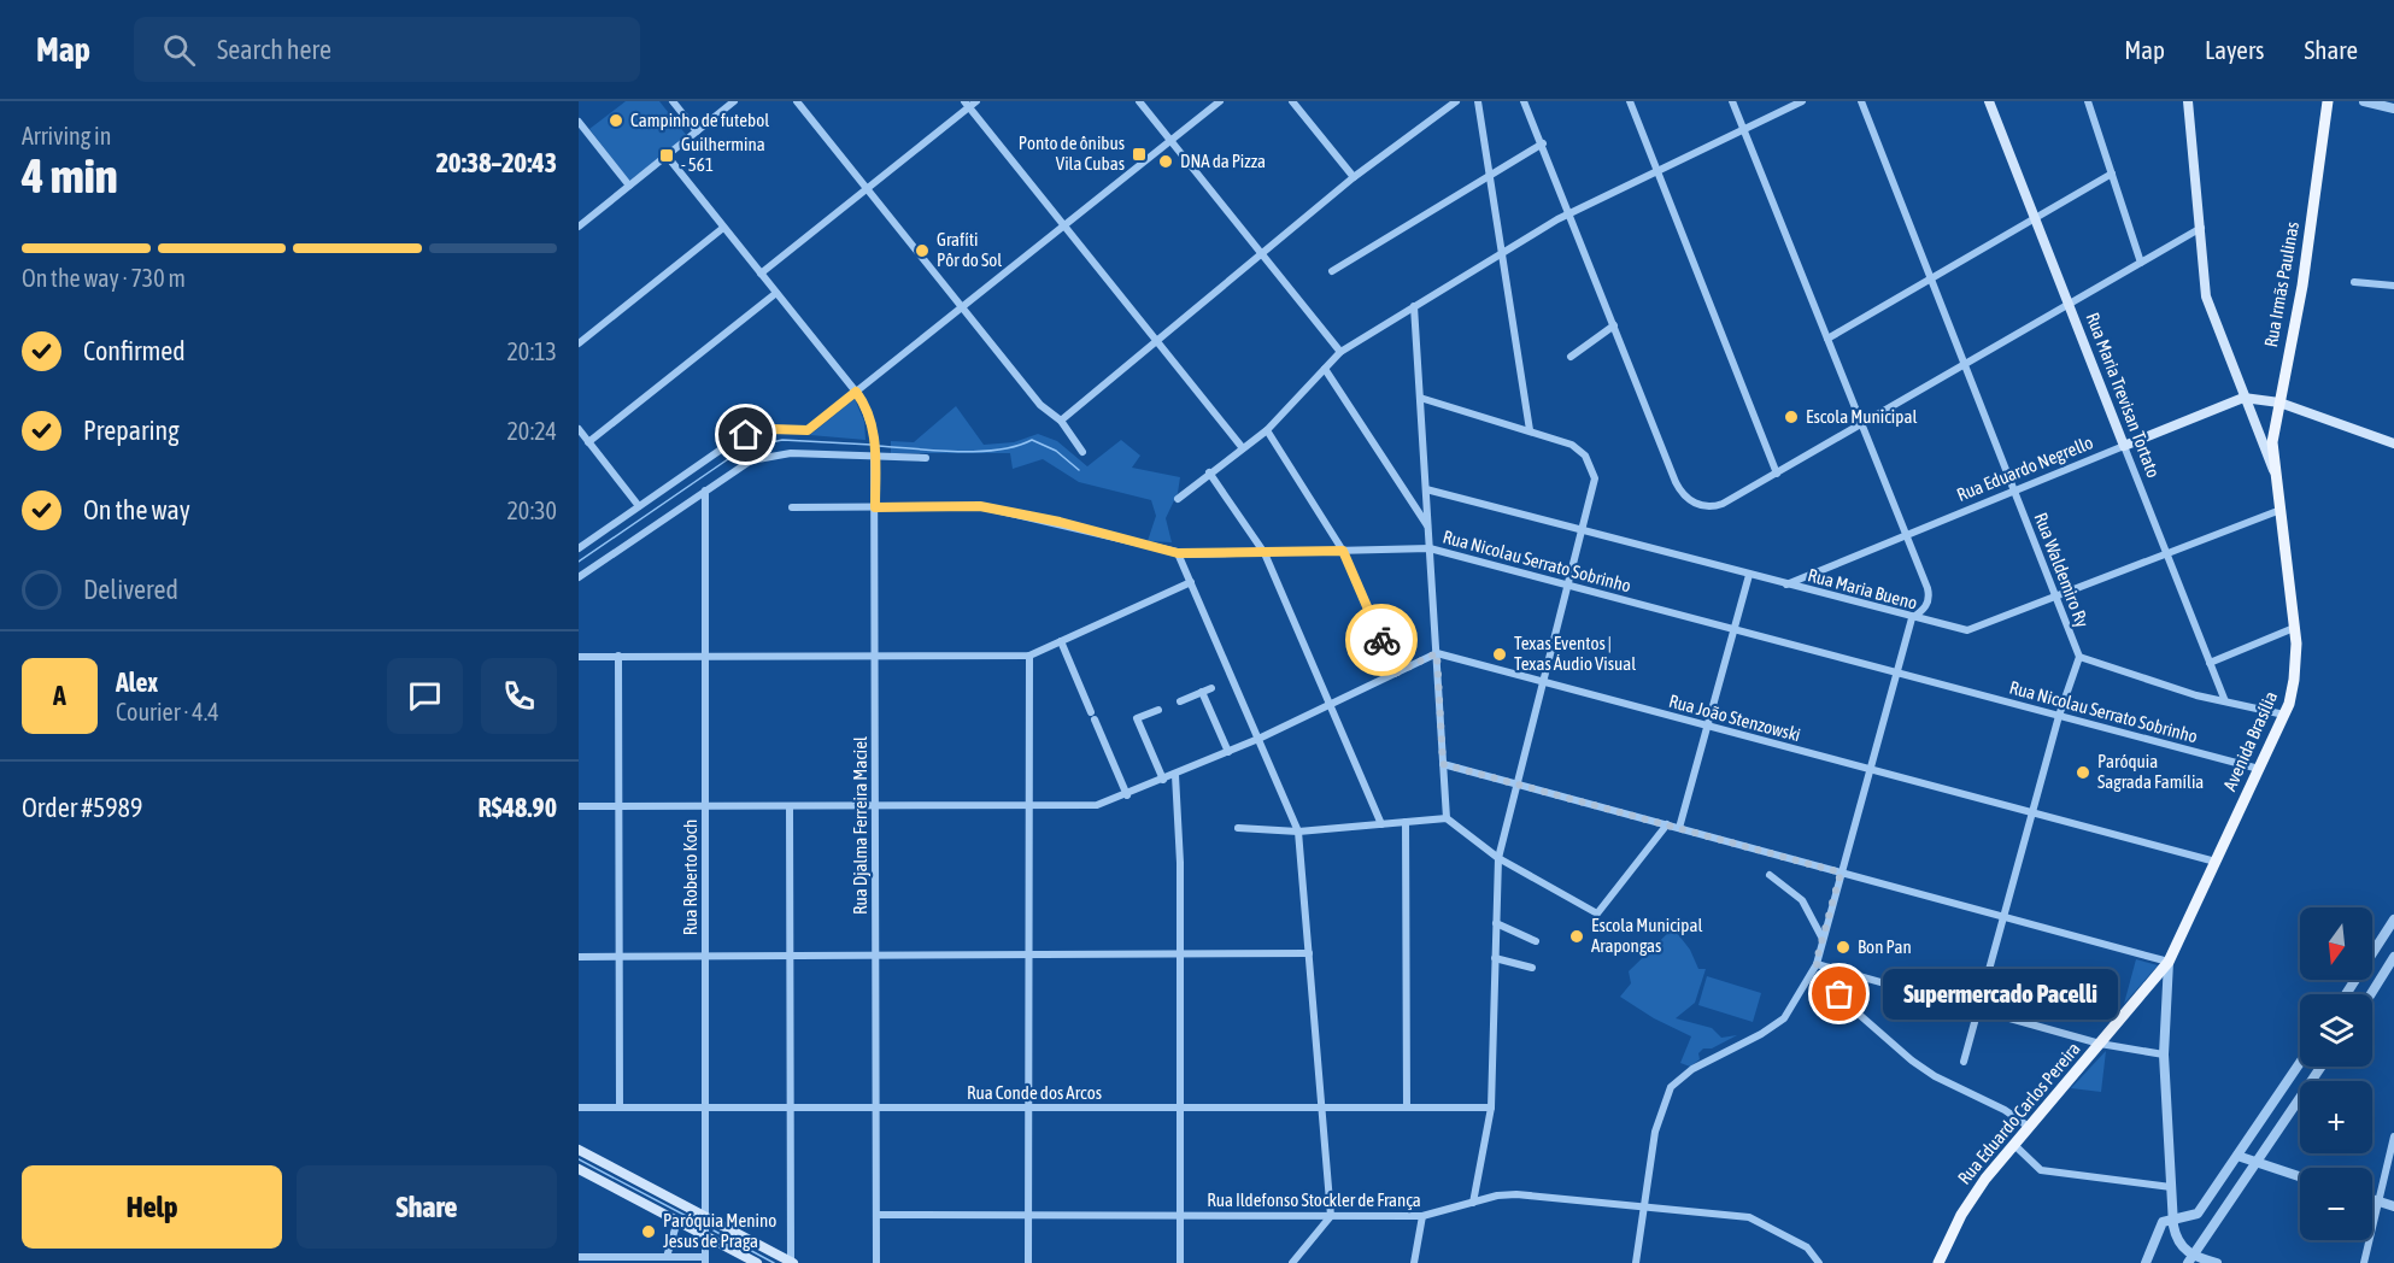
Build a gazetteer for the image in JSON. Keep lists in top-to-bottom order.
{
  "streets": {
    "main road": [
      "Rua Irmãs Paulinas",
      "Rua Maria Trevisan Tortato",
      "Rua Eduardo Negrello",
      "Avenida Brasília",
      "Rua Eduardo Carlos Pereira"
    ],
    "street": [
      "Rua Nicolau Serrato Sobrinho",
      "Rua Waldemiro Ry",
      "Rua Maria Bueno",
      "Rua João Stenzowski",
      "Rua Djalma Ferreira Maciel",
      "Rua Roberto Koch",
      "Rua Conde dos Arcos",
      "Rua Ildefonso Stockler de França"
    ]
  },
  "crossings": [
    ["Rua Irmãs Paulinas", "Rua Eduardo Negrello"],
    ["Rua Irmãs Paulinas", "Avenida Brasília"],
    ["Rua Maria Trevisan Tortato", "Rua Eduardo Negrello"],
    ["Rua Maria Trevisan Tortato", "Rua Maria Bueno"],
    ["Rua Eduardo Negrello", "Rua Waldemiro Ry"],
    ["Rua Eduardo Negrello", "Rua Maria Bueno"],
    ["Rua Eduardo Negrello", "Avenida Brasília"],
    ["Rua Nicolau Serrato Sobrinho", "Rua Waldemiro Ry"],
    ["Rua Nicolau Serrato Sobrinho", "Avenida Brasília"],
    ["Rua Nicolau Serrato Sobrinho", "Rua Djalma Ferreira Maciel"],
    ["Rua Waldemiro Ry", "Rua Maria Bueno"],
    ["Rua Waldemiro Ry", "Rua João Stenzowski"],
    ["Rua Maria Bueno", "Avenida Brasília"],
    ["Rua João Stenzowski", "Avenida Brasília"],
    ["Avenida Brasília", "Rua Eduardo Carlos Pereira"],
    ["Rua Djalma Ferreira Maciel", "Rua Conde dos Arcos"],
    ["Rua Djalma Ferreira Maciel", "Rua Ildefonso Stockler de França"],
    ["Rua Roberto Koch", "Rua Conde dos Arcos"]
  ],
  "places": {
    "other": [
      "Campinho de futebol",
      "DNA da Pizza",
      "Grafíti Pôr do Sol",
      "Escola Municipal",
      "Texas Eventos | Texas Áudio Visual",
      "Paróquia Sagrada Família",
      "Escola Municipal Arapongas",
      "Bon Pan",
      "Supermercado Pacelli",
      "Paróquia Menino Jesus de Praga"
    ],
    "transit": ["Ponto de ônibus Vila Cubas", "Guilhermina - 561"]
  },
  "north": "bottom",
  "page": {
    "header": "Map",
    "search": "Search here",
    "nav": ["Map", "Layers", "Share"],
    "heading": ["4 min", "Arriving in", "20:38–20:43"],
    "panel": [
      "Alex",
      "Courier · 4.4",
      "Order #5989",
      "R$48.90"
    ],
    "bar": "On the way · 730 m",
    "list": [
      ["Confirmed", "20:13"],
      ["Preparing", "20:24"],
      ["On the way", "20:30"],
      "Delivered"
    ],
    "round": "A",
    "map_buttons": ["+", "−"],
    "bubble": "Supermercado Pacelli",
    "buttons": ["Help", "Share"]
  }
}
